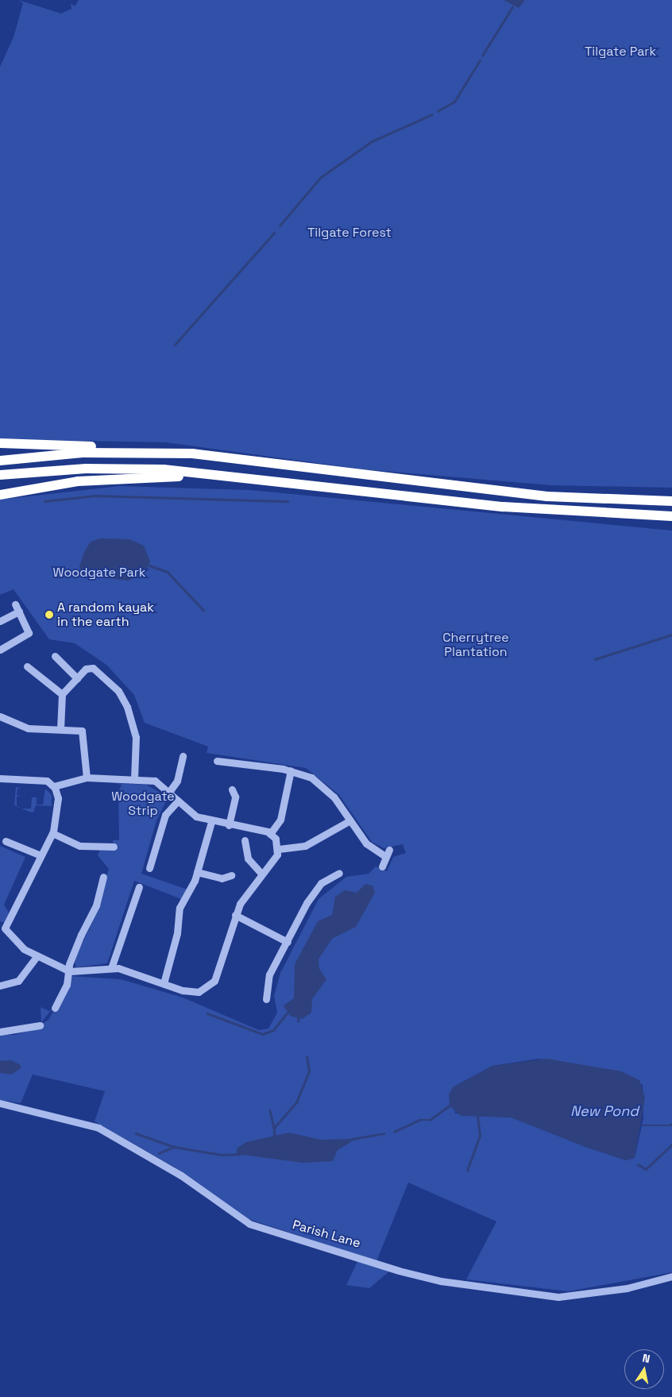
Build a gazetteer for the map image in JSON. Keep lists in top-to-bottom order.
{
  "streets": {
    "street": ["Parish Lane"]
  },
  "water": ["New Pond"],
  "parks": [
    "Tilgate Park",
    "Tilgate Forest",
    "Woodgate Park",
    "Cherrytree Plantation",
    "Woodgate Strip"
  ],
  "places": ["A random kayak in the earth"],
  "north": "top"
}
